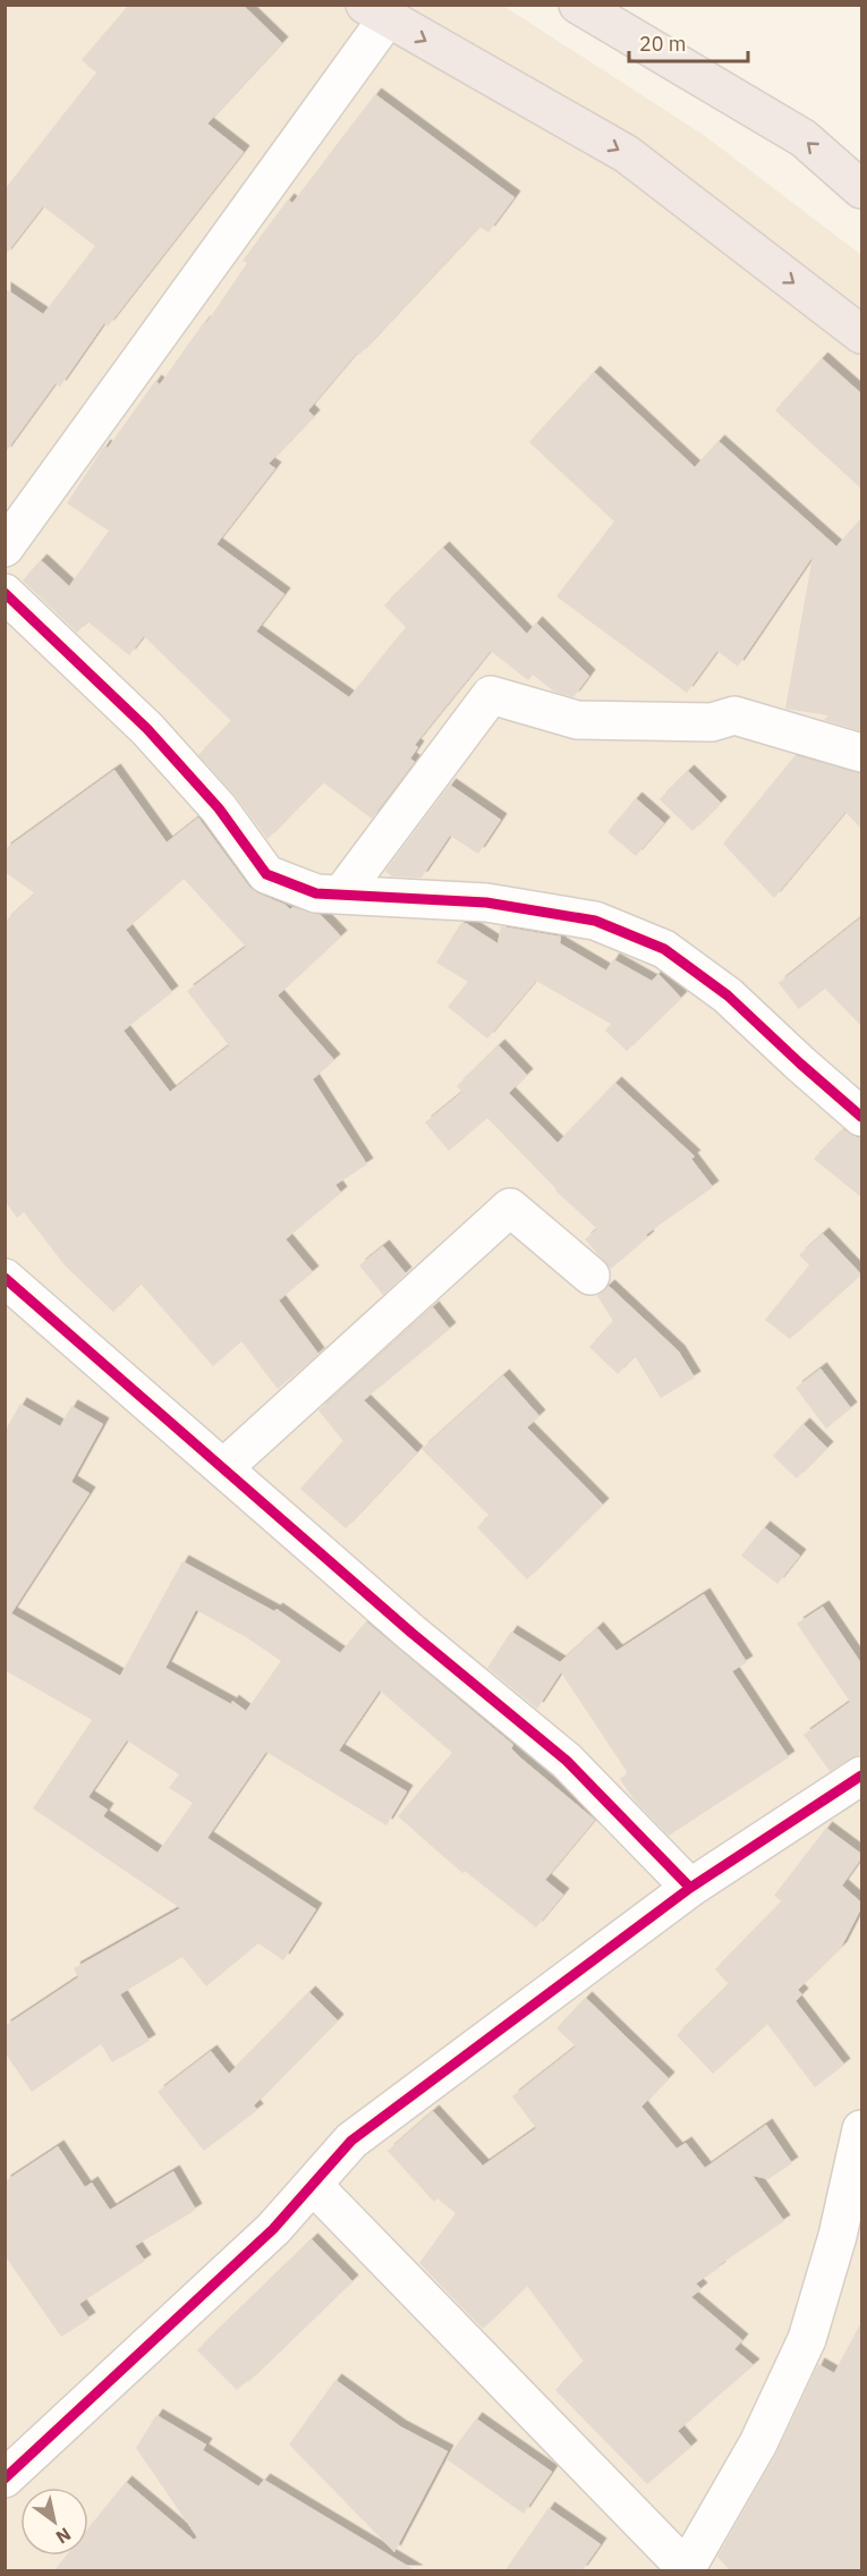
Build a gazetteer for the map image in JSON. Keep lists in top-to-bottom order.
{
  "scale_bar": "20 m",
  "north": "bottom right"
}
